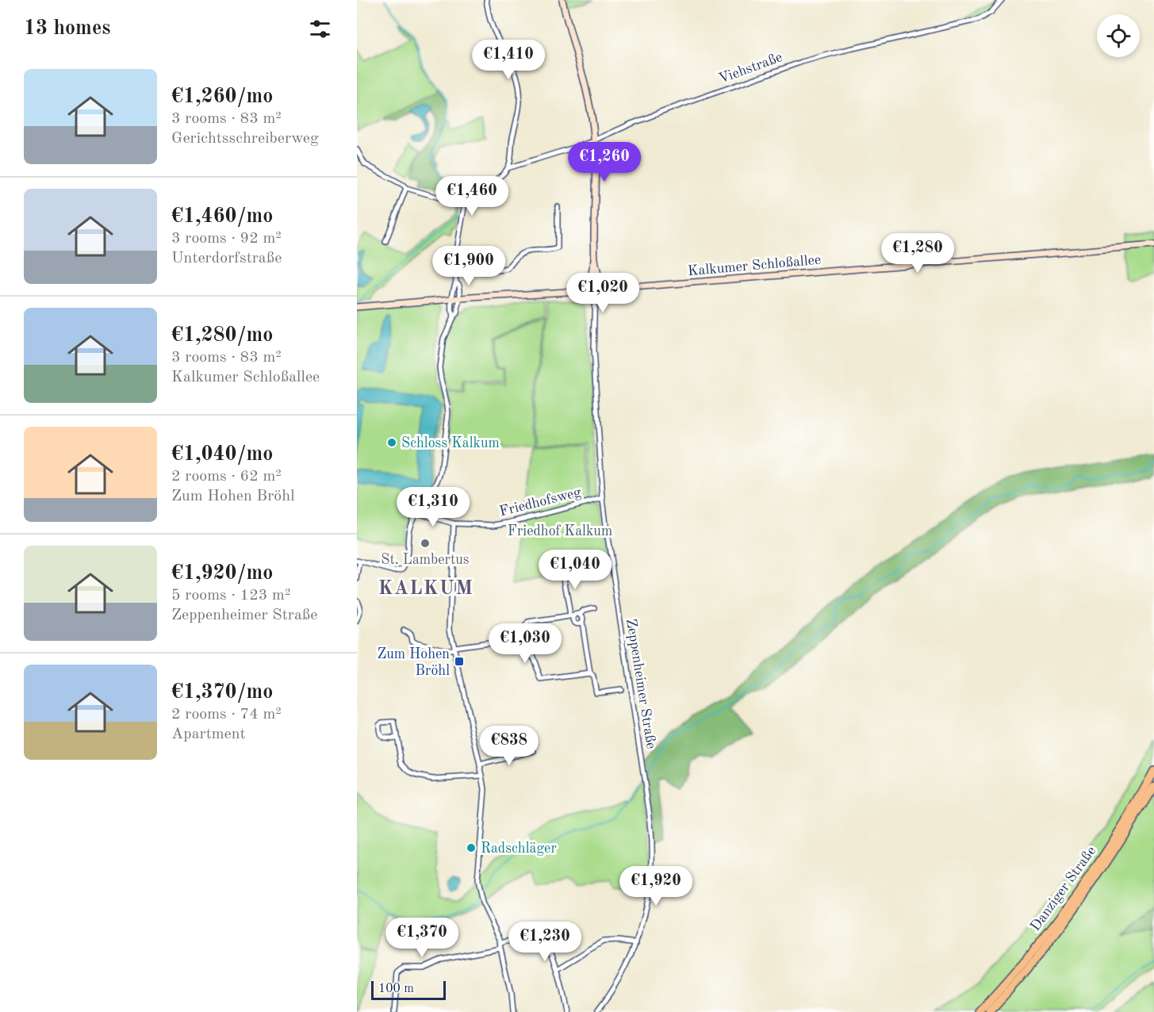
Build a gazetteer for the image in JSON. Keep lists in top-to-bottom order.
{
  "streets": {
    "highway": ["Danziger Straße"],
    "main road": ["Kalkumer Schloßallee"],
    "street": ["Viehstraße", "Friedhofsweg", "Zeppenheimer Straße"]
  },
  "crossings": [
    ["Kalkumer Schloßallee", "Zeppenheimer Straße"],
    ["Friedhofsweg", "Zeppenheimer Straße"]
  ],
  "districts": ["KALKUM"],
  "parks": ["Friedhof Kalkum"],
  "places": {
    "other": ["Schloss Kalkum", "St. Lambertus", "Radschläger"],
    "transit": ["Zum Hohen Bröhl"]
  },
  "scale_bar": "100 m",
  "page": {
    "heading": "13 homes",
    "price": [
      "€1,410",
      "€1,260",
      "€1,460",
      "€1,280",
      "€1,900",
      "€1,020",
      "€1,310",
      "€1,040",
      "€1,030",
      "€838",
      "€1,920",
      "€1,370",
      "€1,230"
    ],
    "list": [
      {
        "name": "€1,260/mo",
        "note": "3 rooms · 83 m² · Gerichtsschreiberweg"
      },
      {
        "name": "€1,460/mo",
        "note": "3 rooms · 92 m² · Unterdorfstraße"
      },
      {
        "name": "€1,280/mo",
        "note": "3 rooms · 83 m² · Kalkumer Schloßallee"
      },
      {
        "name": "€1,040/mo",
        "note": "2 rooms · 62 m² · Zum Hohen Bröhl"
      },
      {
        "name": "€1,920/mo",
        "note": "5 rooms · 123 m² · Zeppenheimer Straße"
      },
      {
        "name": "€1,370/mo",
        "note": "2 rooms · 74 m² · Apartment"
      }
    ],
    "scale": "100 m"
  }
}
